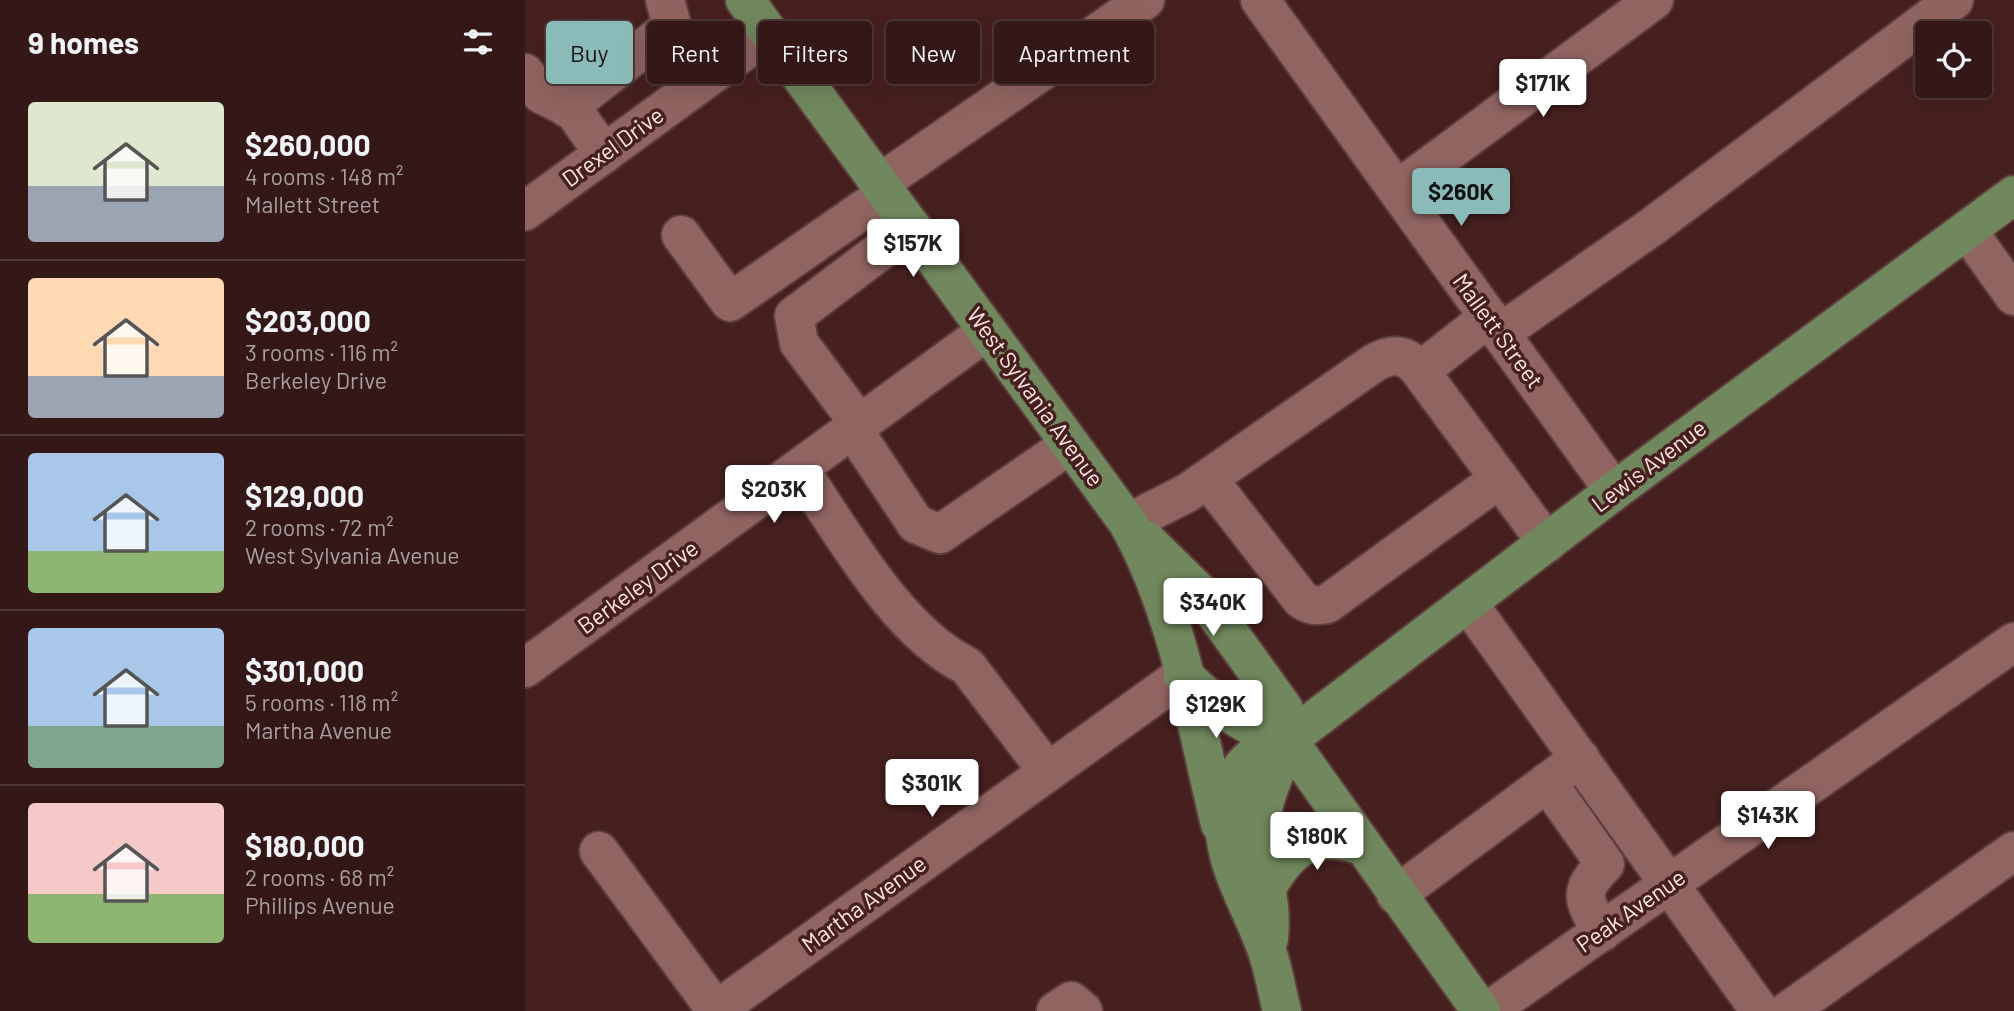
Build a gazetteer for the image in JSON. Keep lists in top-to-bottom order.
{
  "streets": {
    "main road": ["West Sylvania Avenue", "Lewis Avenue"],
    "street": [
      "Drexel Drive",
      "Mallett Street",
      "Berkeley Drive",
      "Martha Avenue",
      "Peak Avenue"
    ]
  },
  "crossings": [
    ["Mallett Street", "Lewis Avenue"],
    ["West Sylvania Avenue", "Lewis Avenue"],
    ["West Sylvania Avenue", "Berkeley Drive"],
    ["West Sylvania Avenue", "Martha Avenue"]
  ],
  "page": {
    "heading": "9 homes",
    "chip": [
      "Buy",
      "Rent",
      "Filters",
      "New",
      "Apartment"
    ],
    "price": [
      "$171K",
      "$260K",
      "$157K",
      "$203K",
      "$340K",
      "$129K",
      "$301K",
      "$143K",
      "$180K"
    ],
    "list": [
      {
        "name": "$260,000",
        "note": "4 rooms · 148 m² · Mallett Street"
      },
      {
        "name": "$203,000",
        "note": "3 rooms · 116 m² · Berkeley Drive"
      },
      {
        "name": "$129,000",
        "note": "2 rooms · 72 m² · West Sylvania Avenue"
      },
      {
        "name": "$301,000",
        "note": "5 rooms · 118 m² · Martha Avenue"
      },
      {
        "name": "$180,000",
        "note": "2 rooms · 68 m² · Phillips Avenue"
      }
    ]
  }
}
